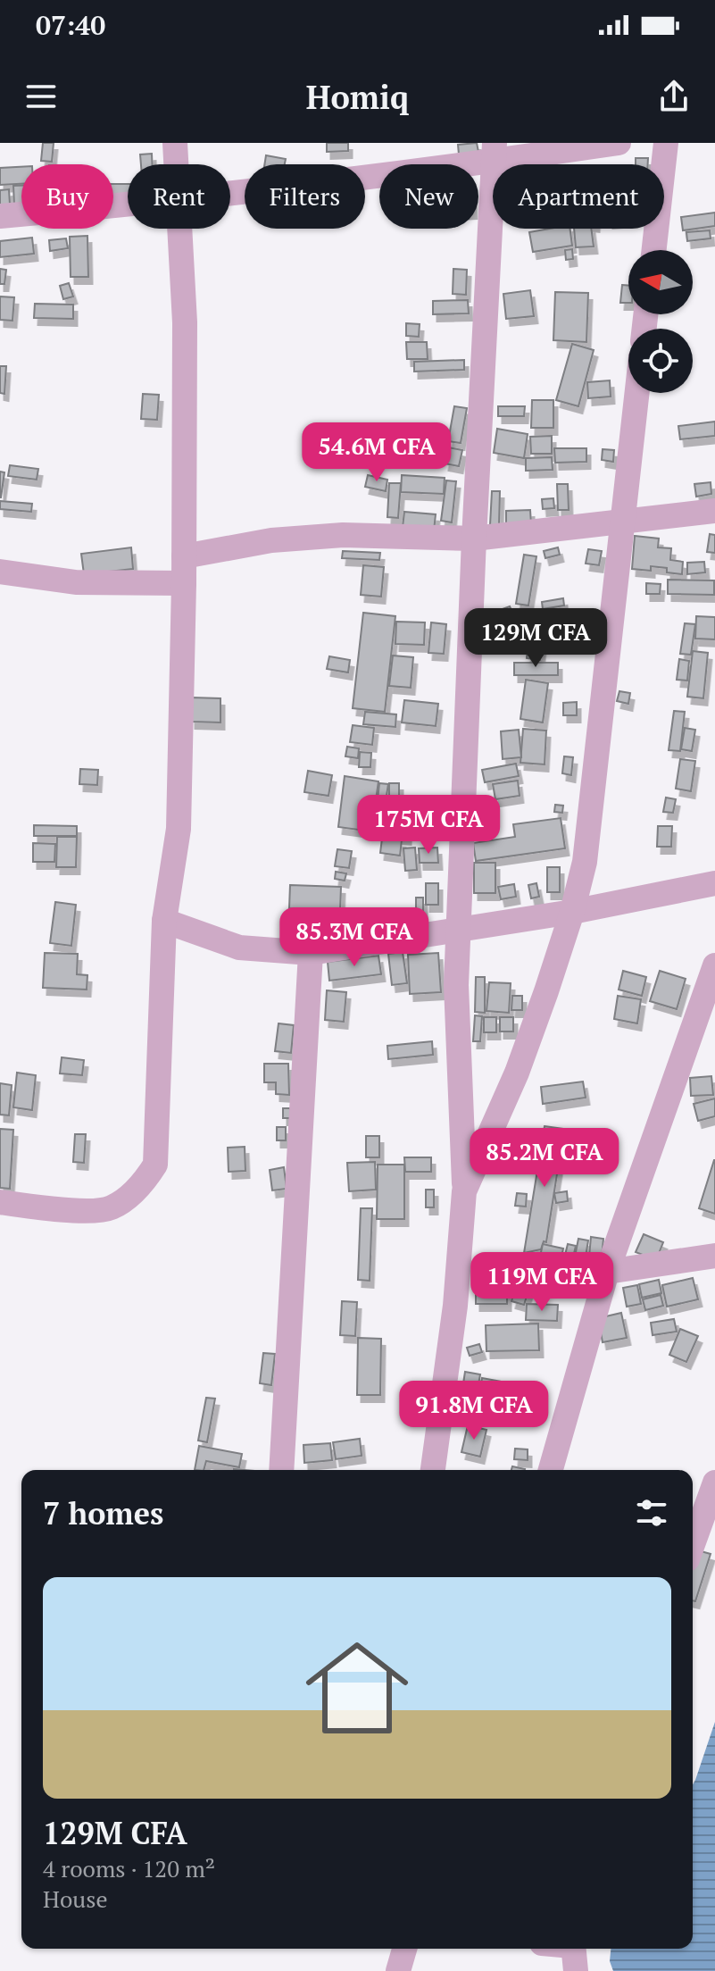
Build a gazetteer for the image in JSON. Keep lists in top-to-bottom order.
{
  "north": "left",
  "page": {
    "status": "07:40",
    "header": "Homiq",
    "chip": [
      "Buy",
      "Rent",
      "Filters",
      "New",
      "Apartment"
    ],
    "price": [
      "54.6M CFA",
      "129M CFA",
      "175M CFA",
      "85.3M CFA",
      "85.2M CFA",
      "119M CFA",
      "91.8M CFA"
    ],
    "heading": "7 homes",
    "list": [
      {
        "name": "129M CFA",
        "note": "4 rooms · 120 m² · House"
      }
    ]
  }
}
